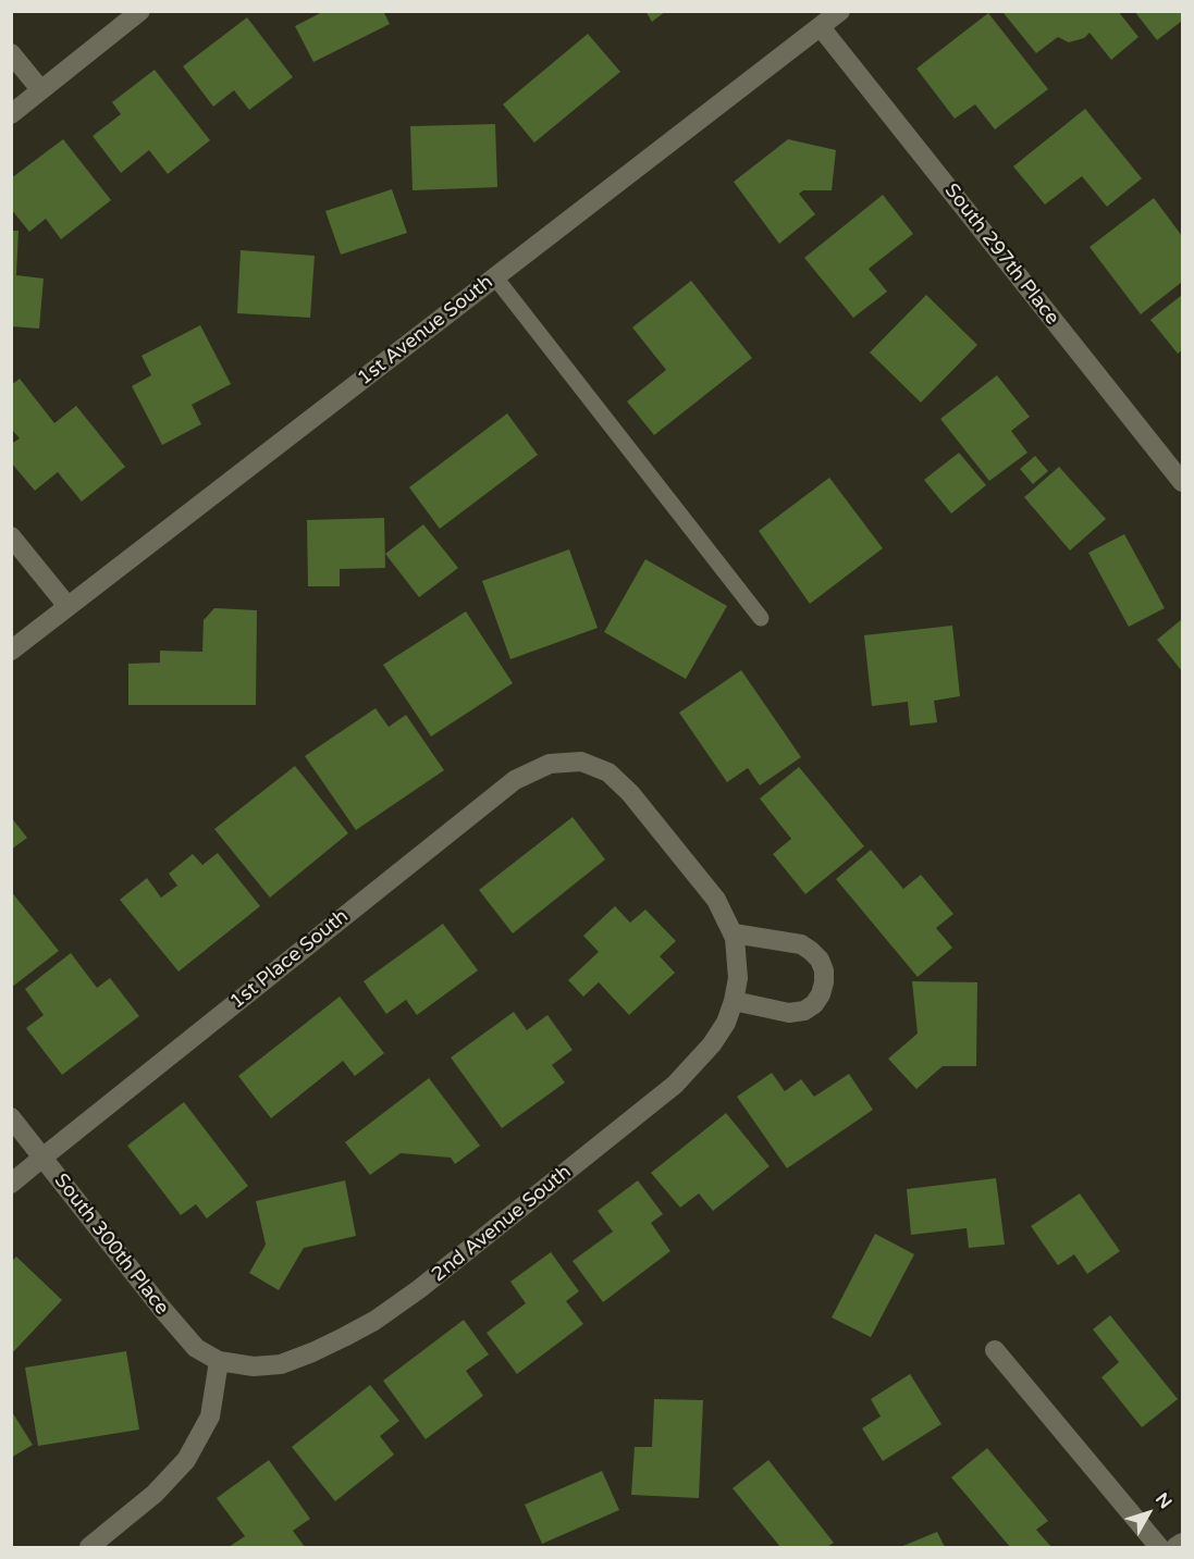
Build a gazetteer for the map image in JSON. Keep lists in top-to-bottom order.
{
  "streets": {
    "street": [
      "South 297th Place",
      "1st Avenue South",
      "1st Place South",
      "2nd Avenue South",
      "South 300th Place"
    ]
  },
  "crossings": [
    ["South 297th Place", "1st Avenue South"],
    ["1st Place South", "2nd Avenue South"],
    ["1st Place South", "South 300th Place"],
    ["2nd Avenue South", "South 300th Place"]
  ],
  "north": "top right"
}
